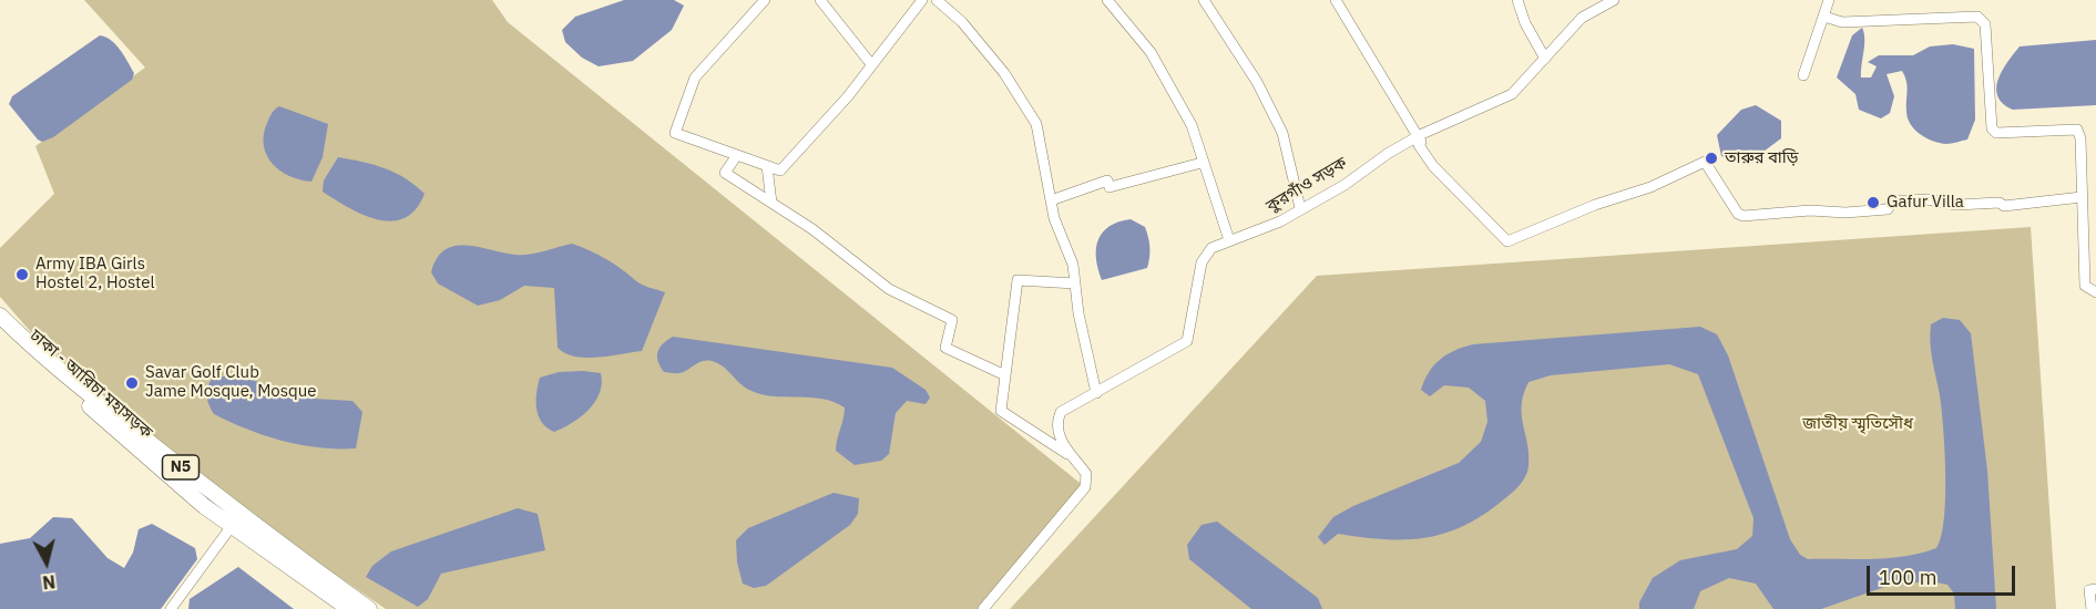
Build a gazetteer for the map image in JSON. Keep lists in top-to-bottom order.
{
  "streets": {
    "highway": ["ঢাকা - আরিচা মহাসড়ক", "N5"],
    "street": ["কুরগাঁও সড়ক"]
  },
  "crossings": [
    ["ঢাকা - আরিচা মহাসড়ক", "N5"]
  ],
  "parks": ["জাতীয় স্মৃতিসৌধ"],
  "places": [
    "তারুর বাড়ি",
    "Gafur Villa",
    "Army IBA Girls Hostel 2, Hostel",
    "Savar Golf Club Jame Mosque, Mosque"
  ],
  "scale_bar": "100 m",
  "north": "bottom"
}
